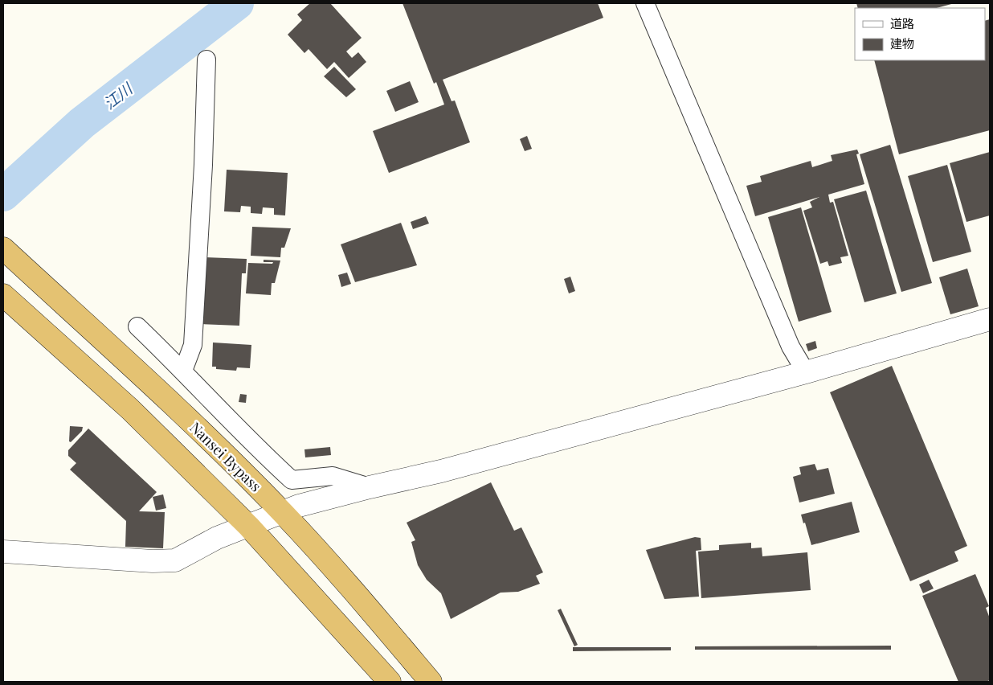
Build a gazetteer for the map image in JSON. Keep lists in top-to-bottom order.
{
  "streets": {
    "highway": ["Nansei Bypass"]
  },
  "water": ["江川"],
  "legend": ["道路", "建物"]
}
